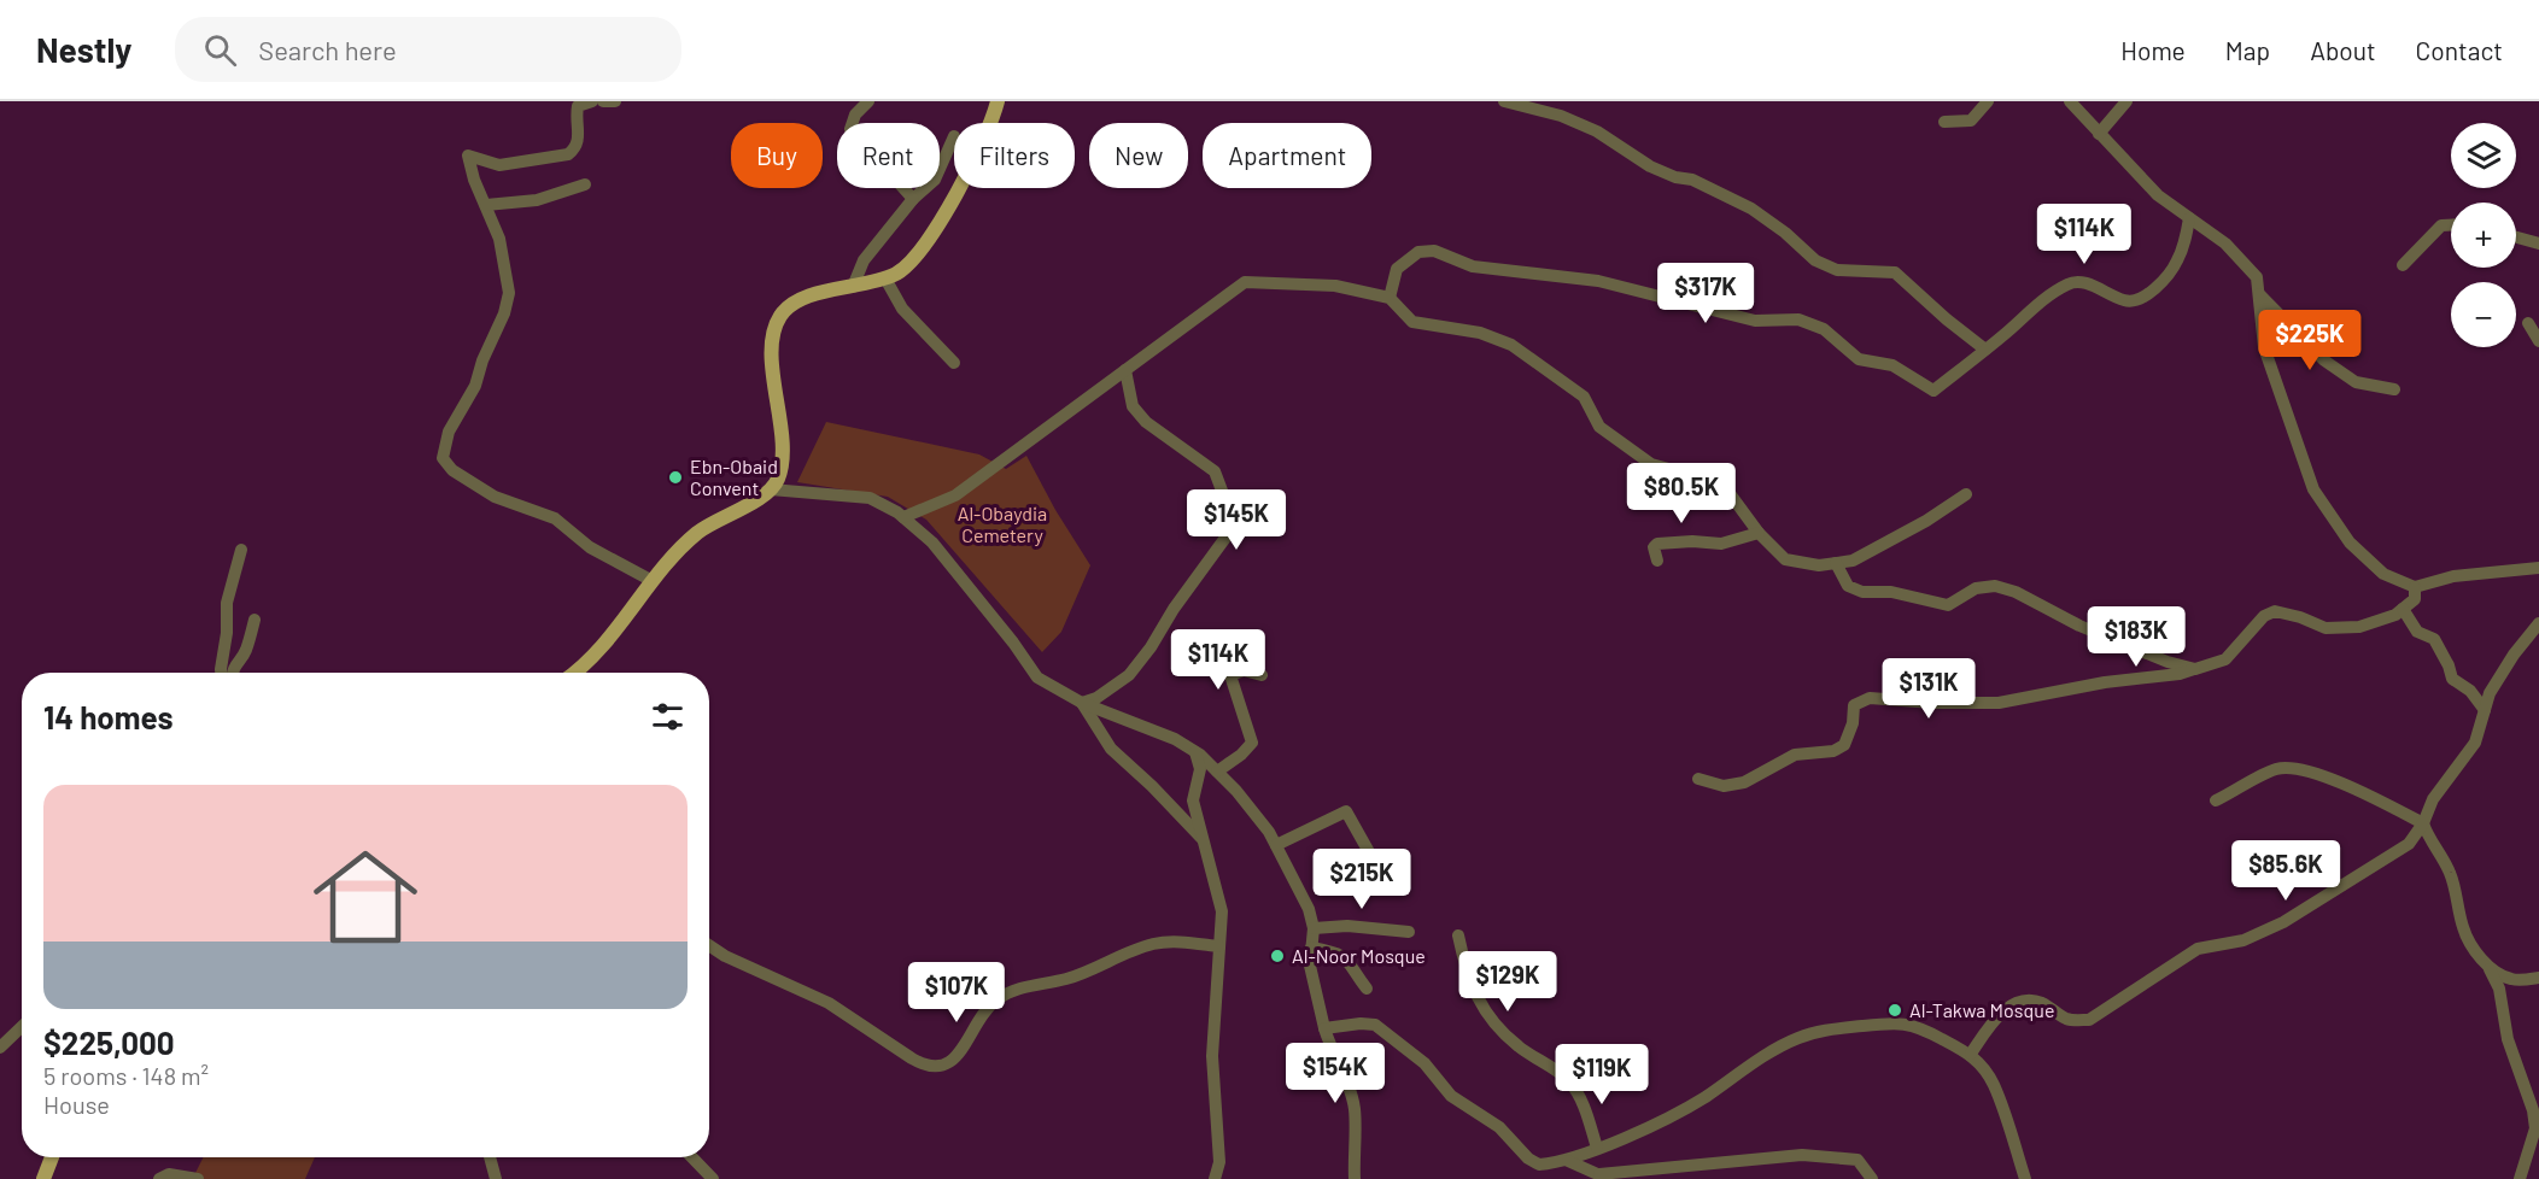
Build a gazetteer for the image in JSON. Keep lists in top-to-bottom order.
{
  "parks": ["Al-Obaydia Cemetery"],
  "places": ["Ebn-Obaid Convent", "Al-Noor Mosque", "Al-Takwa Mosque"],
  "page": {
    "header": "Nestly",
    "search": "Search here",
    "nav": [
      "Home",
      "Map",
      "About",
      "Contact"
    ],
    "map_buttons": ["+", "−"],
    "chip": [
      "Buy",
      "Rent",
      "Filters",
      "New",
      "Apartment"
    ],
    "price": [
      "$114K",
      "$317K",
      "$225K",
      "$80.5K",
      "$145K",
      "$183K",
      "$114K",
      "$131K",
      "$85.6K",
      "$215K",
      "$129K",
      "$107K",
      "$154K",
      "$119K"
    ],
    "heading": "14 homes",
    "list": [
      {
        "name": "$225,000",
        "note": "5 rooms · 148 m² · House"
      }
    ]
  }
}
